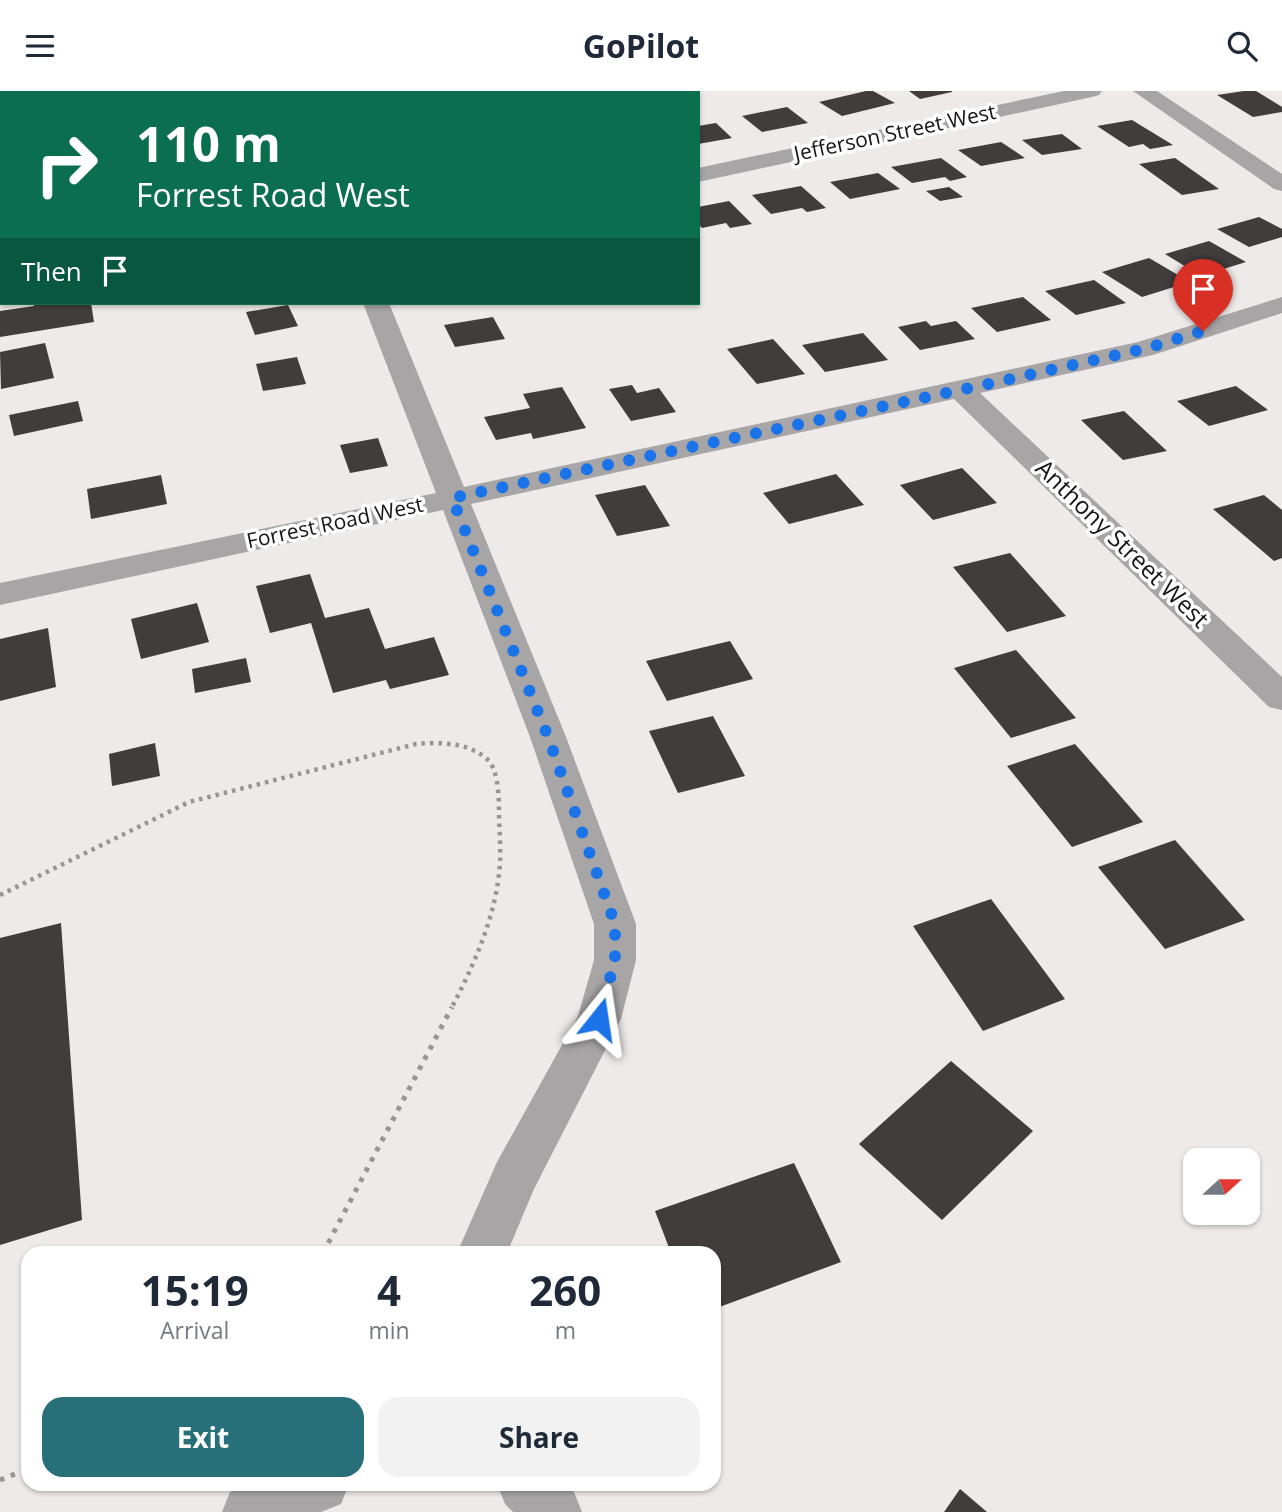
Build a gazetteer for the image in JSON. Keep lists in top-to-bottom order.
{
  "streets": {
    "street": ["Jefferson Street West", "Forrest Road West", "Anthony Street West"]
  },
  "crossings": [
    ["Forrest Road West", "Anthony Street West"]
  ],
  "north": "right",
  "page": {
    "header": "GoPilot",
    "turn": ["110 m", "Forrest Road West"],
    "then": "Then",
    "eta": [
      "15:19",
      "Arrival",
      "4",
      "min",
      "260",
      "m"
    ],
    "buttons": ["Exit", "Share"]
  }
}
